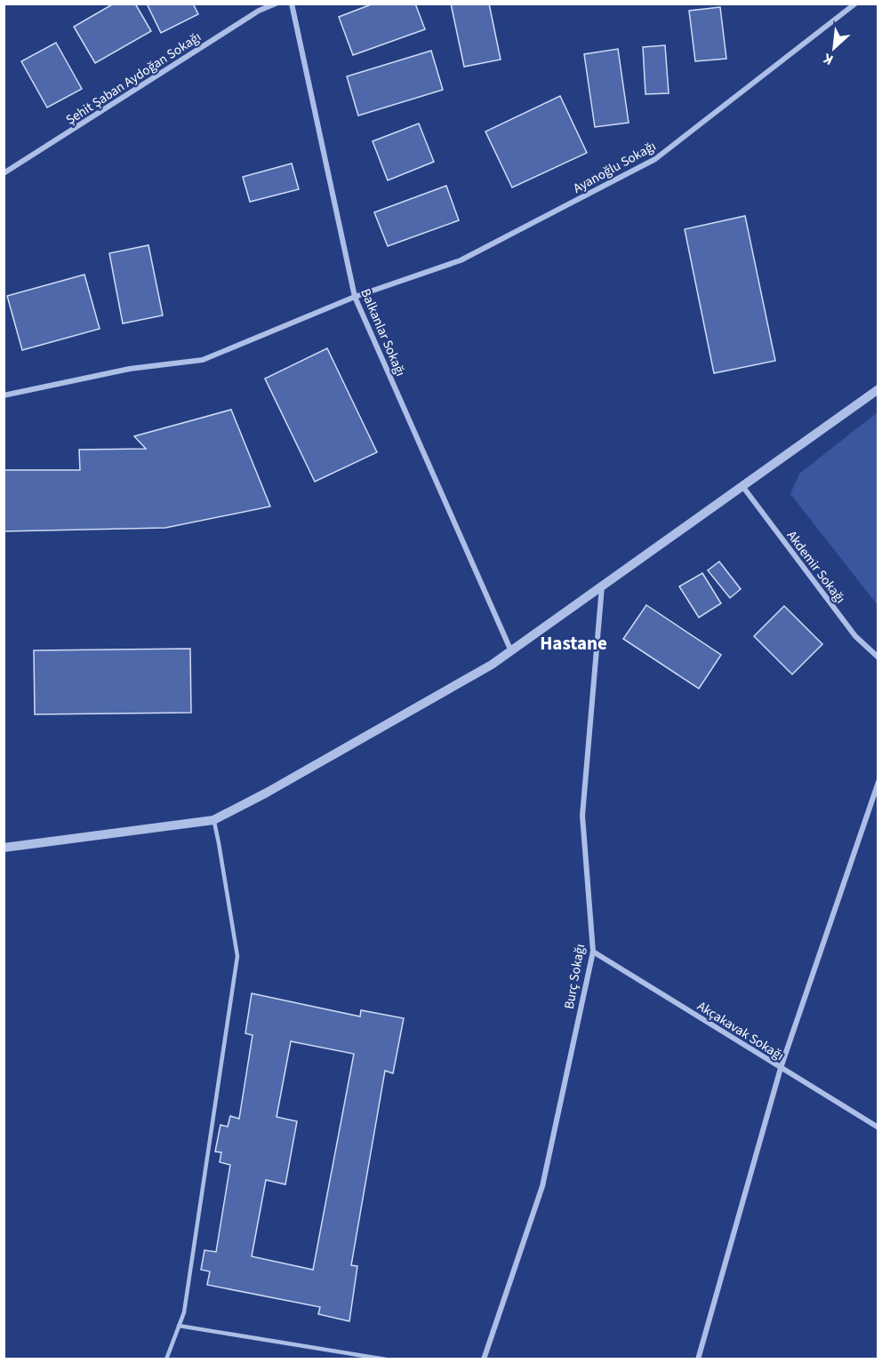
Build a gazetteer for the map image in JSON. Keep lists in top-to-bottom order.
{
  "streets": {
    "street": [
      "Şehit Şaban Aydoğan Sokağı",
      "Ayanoğlu Sokağı",
      "Balkanlar Sokağı",
      "Akdemir Sokağı",
      "Burç Sokağı",
      "Akçakavak Sokağı"
    ]
  },
  "crossings": [
    ["Ayanoğlu Sokağı", "Balkanlar Sokağı"],
    ["Burç Sokağı", "Akçakavak Sokağı"]
  ],
  "districts": ["Hastane"],
  "north": "bottom left"
}
